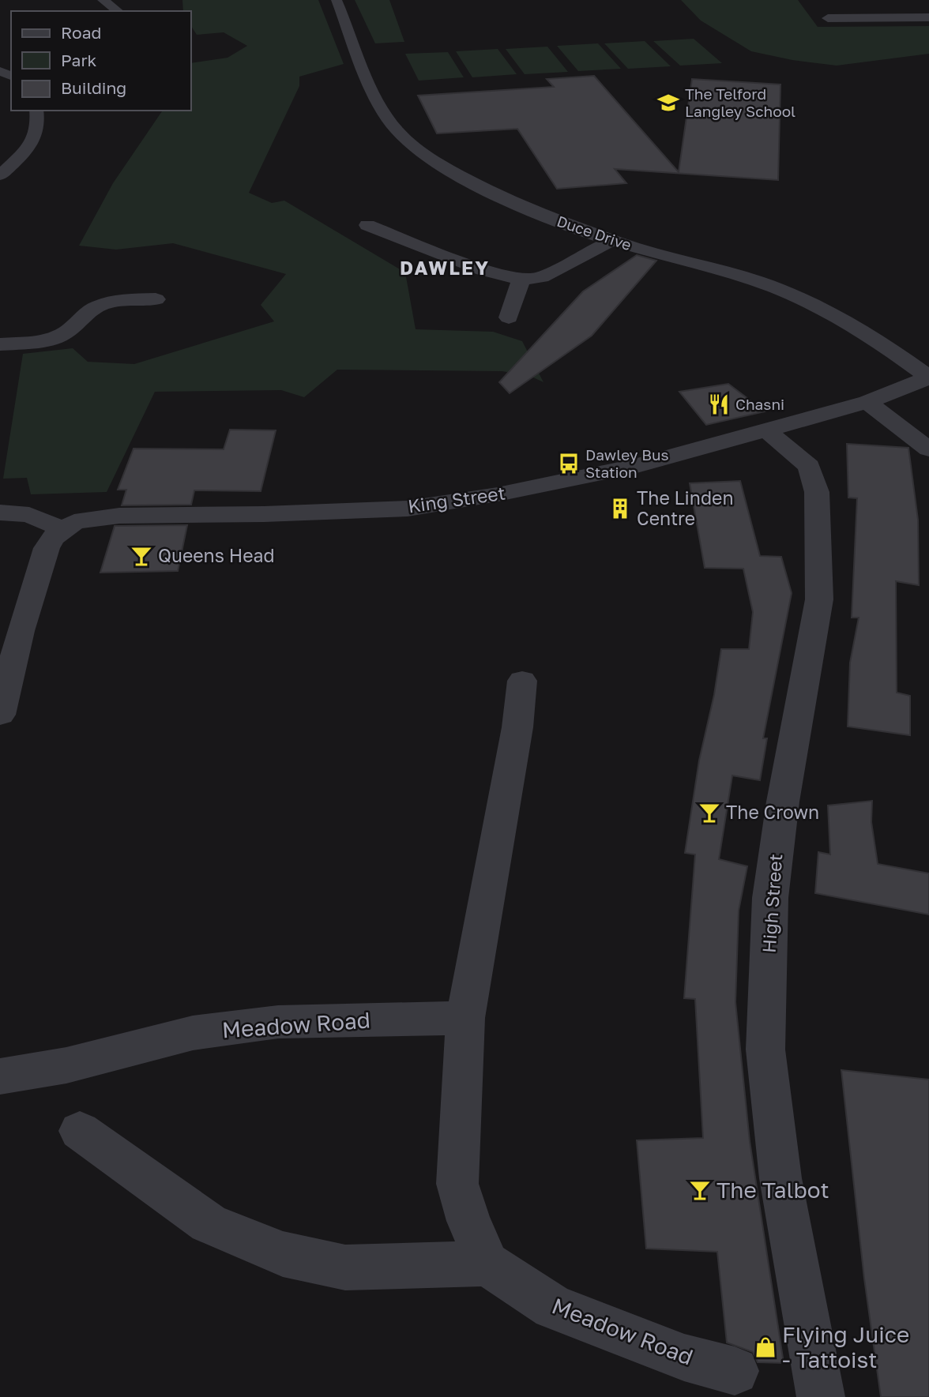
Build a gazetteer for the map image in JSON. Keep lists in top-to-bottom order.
{
  "streets": {
    "street": [
      "Duce Drive",
      "King Street",
      "High Street",
      "Meadow Road"
    ]
  },
  "crossings": [
    ["Duce Drive", "King Street"],
    ["King Street", "High Street"]
  ],
  "districts": ["DAWLEY"],
  "places": {
    "school or university": ["The Telford Langley School"],
    "restaurant": ["Chasni"],
    "bus stop": ["Dawley Bus Station"],
    "building": ["The Linden Centre"],
    "bar": ["Queens Head", "The Crown", "The Talbot"],
    "shop": ["Flying Juice - Tattoist"]
  },
  "legend": ["Road", "Park", "Building"]
}
